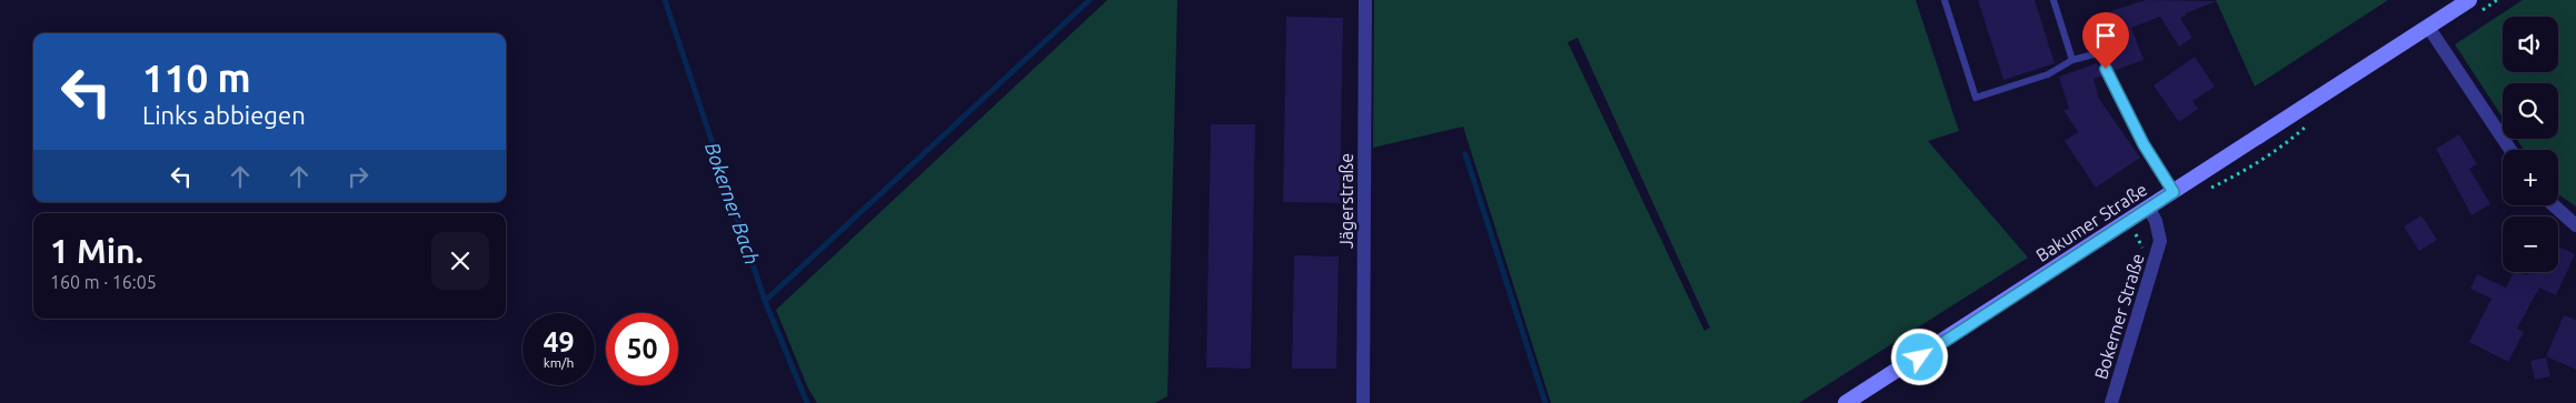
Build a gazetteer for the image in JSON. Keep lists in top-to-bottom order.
{
  "streets": {
    "main road": ["Bakumer Straße"],
    "street": ["Jägerstraße", "Bokerner Straße"]
  },
  "crossings": [
    ["Bakumer Straße", "Bokerner Straße"]
  ],
  "water": ["Bokerner Bach"],
  "page": {
    "map_buttons": ["+", "−"],
    "turn": ["110 m", "Links abbiegen"],
    "heading": ["1 Min.", "160 m · 16:05"],
    "speed": "49 km/h",
    "limit": "50"
  }
}
